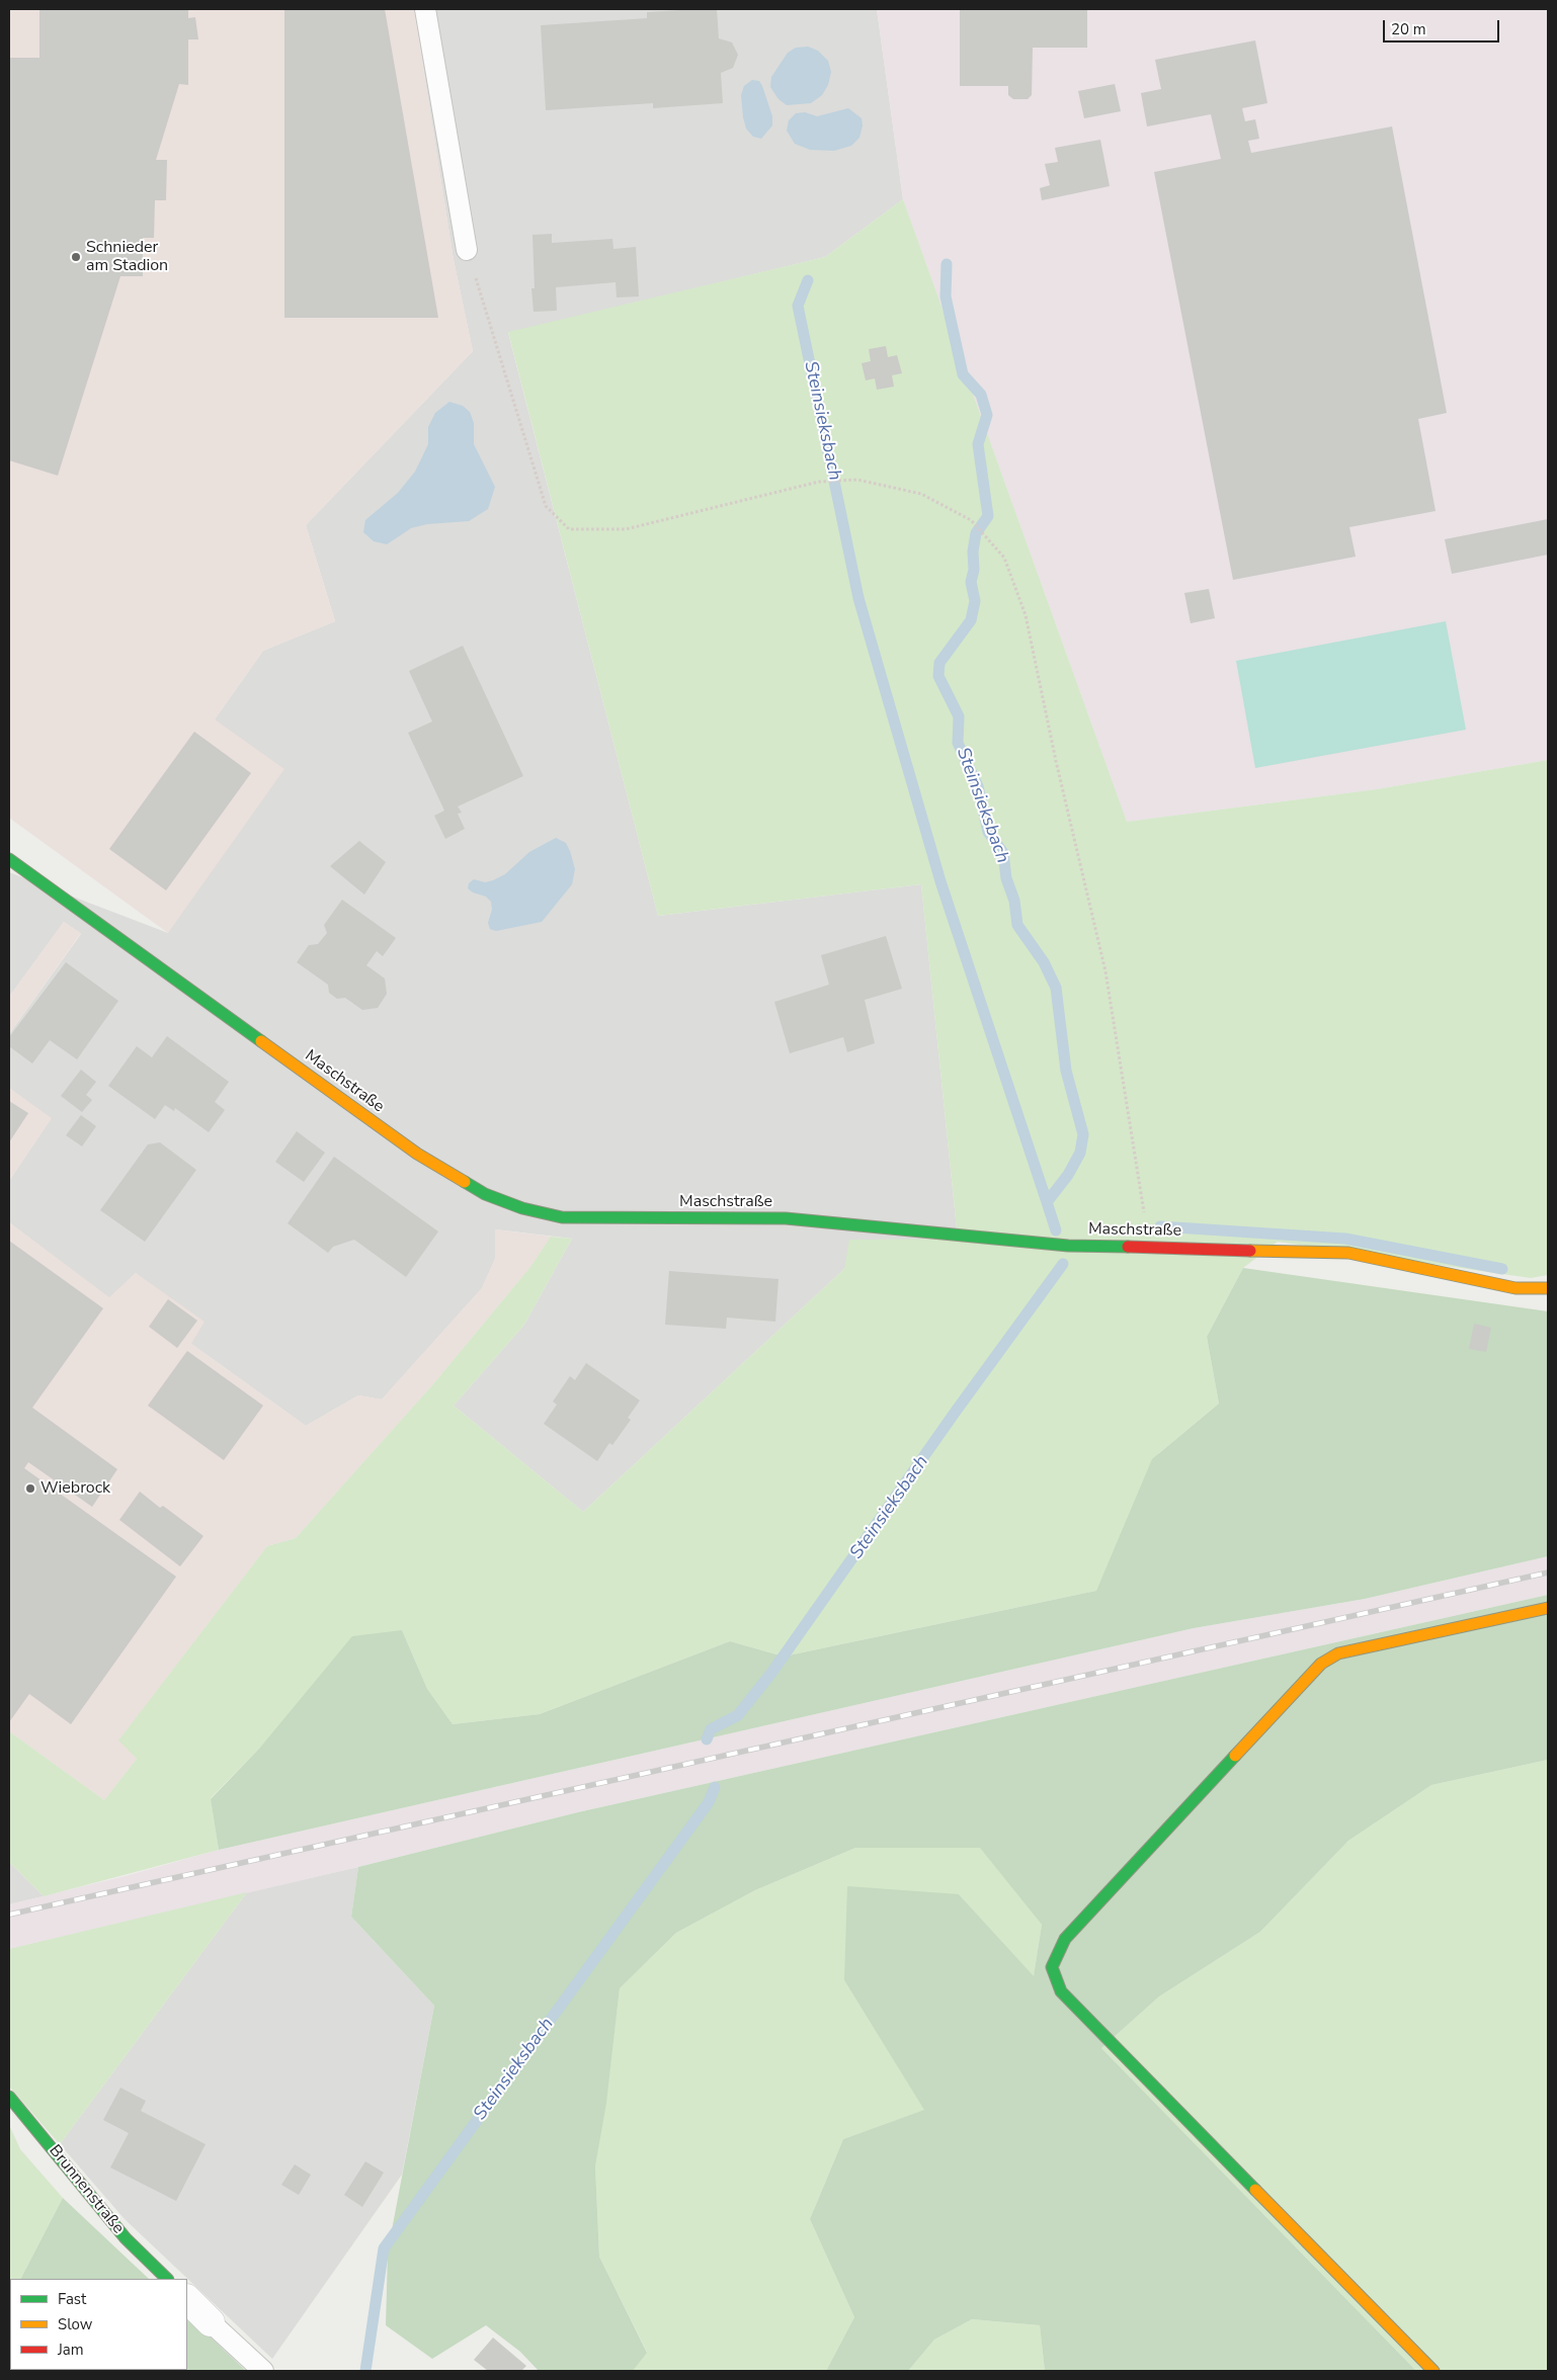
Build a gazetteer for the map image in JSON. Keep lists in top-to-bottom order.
{
  "streets": {
    "street": ["Maschstraße", "Brunnenstraße"]
  },
  "water": ["Steinsieksbach"],
  "places": ["Schnieder am Stadion", "Wiebrock"],
  "legend": ["Fast", "Slow", "Jam"],
  "scale_bar": "20 m"
}
